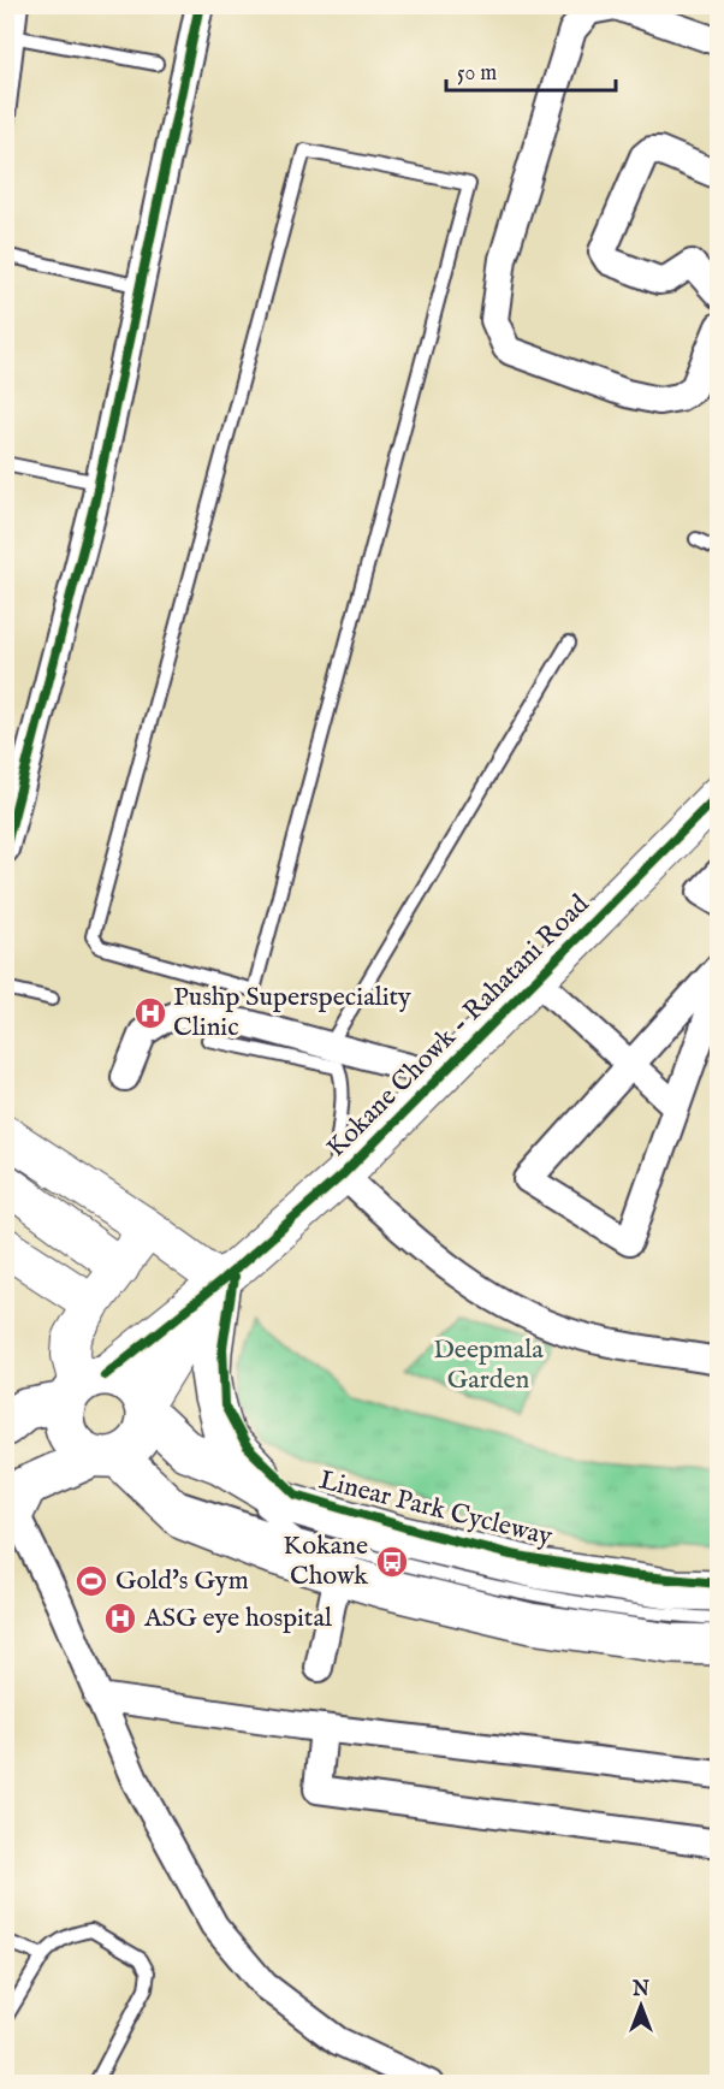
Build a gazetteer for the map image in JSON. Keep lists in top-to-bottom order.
{
  "streets": {
    "street": ["Kokane Chowk - Rahatani Road"],
    "cycle path": ["Linear Park Cycleway"]
  },
  "parks": ["Deepmala Garden"],
  "places": {
    "hospital": ["Pushp Superspeciality Clinic", "ASG eye hospital"],
    "bus stop": ["Kokane Chowk"],
    "sports": ["Gold's Gym"]
  },
  "scale_bar": "50 m",
  "north": "top"
}
